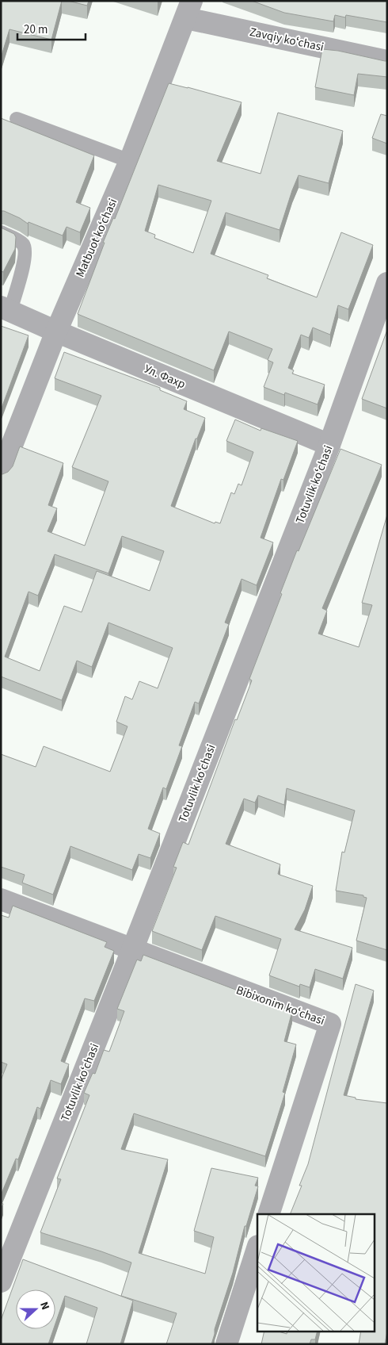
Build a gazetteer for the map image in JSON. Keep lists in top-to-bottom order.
{
  "streets": {
    "street": [
      "Zavqiy koʻchasi",
      "Matbuot koʻchasi",
      "Ул. Фахр",
      "Totuvlik koʻchasi",
      "Bibixonim koʻchasi"
    ]
  },
  "crossings": [
    ["Zavqiy koʻchasi", "Matbuot koʻchasi"],
    ["Matbuot koʻchasi", "Ул. Фахр"],
    ["Ул. Фахр", "Totuvlik koʻchasi"],
    ["Totuvlik koʻchasi", "Bibixonim koʻchasi"]
  ],
  "scale_bar": "20 m",
  "north": "right"
}
